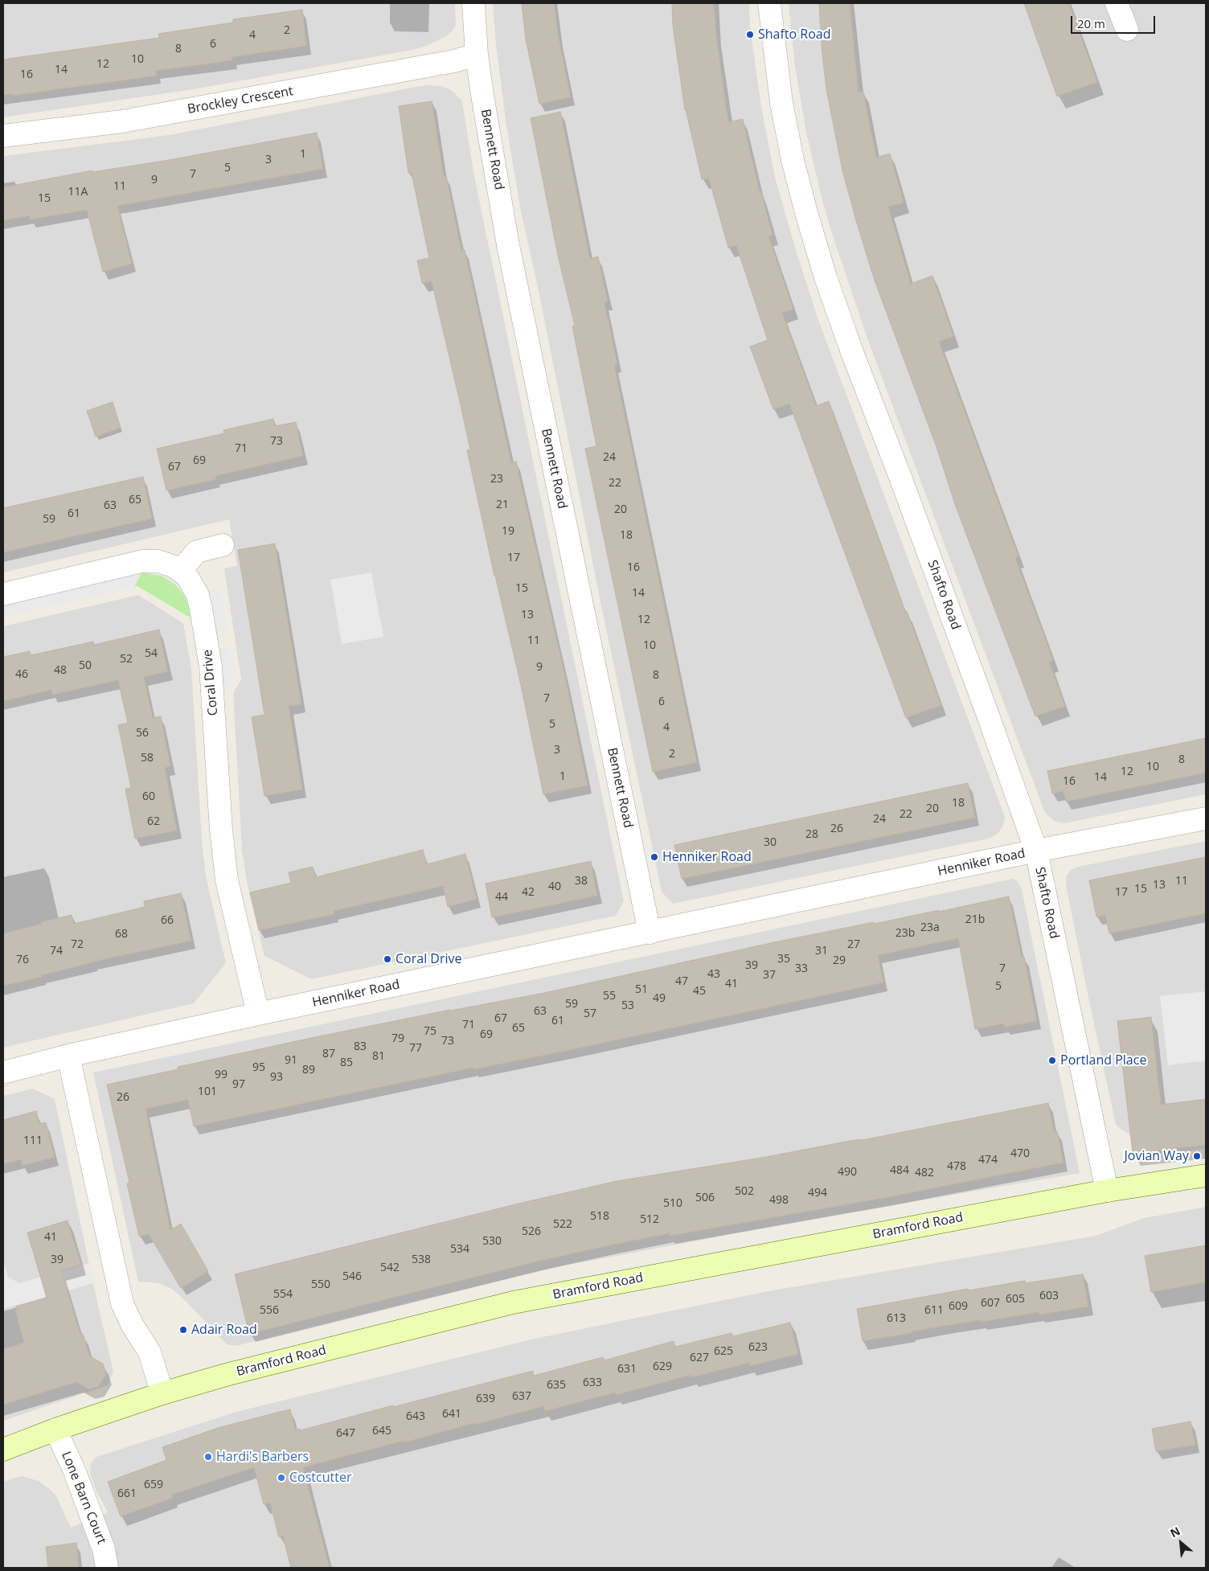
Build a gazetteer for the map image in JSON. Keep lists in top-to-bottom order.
{
  "streets": {
    "main road": ["Bramford Road"],
    "street": [
      "Brockley Crescent",
      "Bennett Road",
      "Shafto Road",
      "Coral Drive",
      "Henniker Road",
      "Lone Barn Court"
    ]
  },
  "crossings": [
    ["Brockley Crescent", "Bennett Road"],
    ["Bennett Road", "Henniker Road"],
    ["Shafto Road", "Henniker Road"],
    ["Shafto Road", "Bramford Road"],
    ["Coral Drive", "Henniker Road"],
    ["Bramford Road", "Lone Barn Court"]
  ],
  "places": [
    "Shafto Road",
    "Henniker Road",
    "Coral Drive",
    "Portland Place",
    "Jovian Way",
    "Adair Road",
    "Hardi's Barbers",
    "Costcutter"
  ],
  "house_numbers": [
    "2",
    "4",
    "6",
    "8",
    "10",
    "12",
    "14",
    "16",
    "1",
    "3",
    "5",
    "7",
    "9",
    "11",
    "11A",
    "15",
    "73",
    "71",
    "24",
    "69",
    "67",
    "23",
    "22",
    "65",
    "21",
    "63",
    "20",
    "61",
    "59",
    "19",
    "18",
    "17",
    "16",
    "15",
    "14",
    "13",
    "12",
    "11",
    "10",
    "54",
    "52",
    "50",
    "9",
    "48",
    "46",
    "8",
    "7",
    "6",
    "5",
    "4",
    "56",
    "3",
    "2",
    "58",
    "8",
    "10",
    "12",
    "1",
    "14",
    "16",
    "60",
    "18",
    "20",
    "22",
    "24",
    "62",
    "26",
    "28",
    "30",
    "38",
    "11",
    "13",
    "40",
    "15",
    "42",
    "17",
    "44",
    "21b",
    "66",
    "23a",
    "23b",
    "68",
    "72",
    "27",
    "74",
    "31",
    "35",
    "76",
    "29",
    "39",
    "33",
    "7",
    "43",
    "37",
    "47",
    "41",
    "5",
    "51",
    "45",
    "55",
    "49",
    "59",
    "53",
    "63",
    "57",
    "67",
    "61",
    "71",
    "65",
    "75",
    "69",
    "79",
    "73",
    "83",
    "77",
    "87",
    "81",
    "91",
    "85",
    "95",
    "89",
    "99",
    "93",
    "97",
    "101",
    "26",
    "111",
    "470",
    "474",
    "478",
    "484",
    "490",
    "482",
    "502",
    "494",
    "506",
    "498",
    "510",
    "518",
    "512",
    "522",
    "526",
    "41",
    "530",
    "534",
    "39",
    "538",
    "542",
    "546",
    "550",
    "554",
    "603",
    "605",
    "607",
    "609",
    "556",
    "611",
    "613",
    "623",
    "625",
    "627",
    "629",
    "631",
    "633",
    "635",
    "637",
    "639",
    "641",
    "643",
    "645",
    "647",
    "659",
    "661"
  ],
  "scale_bar": "20 m",
  "north": "top left"
}
